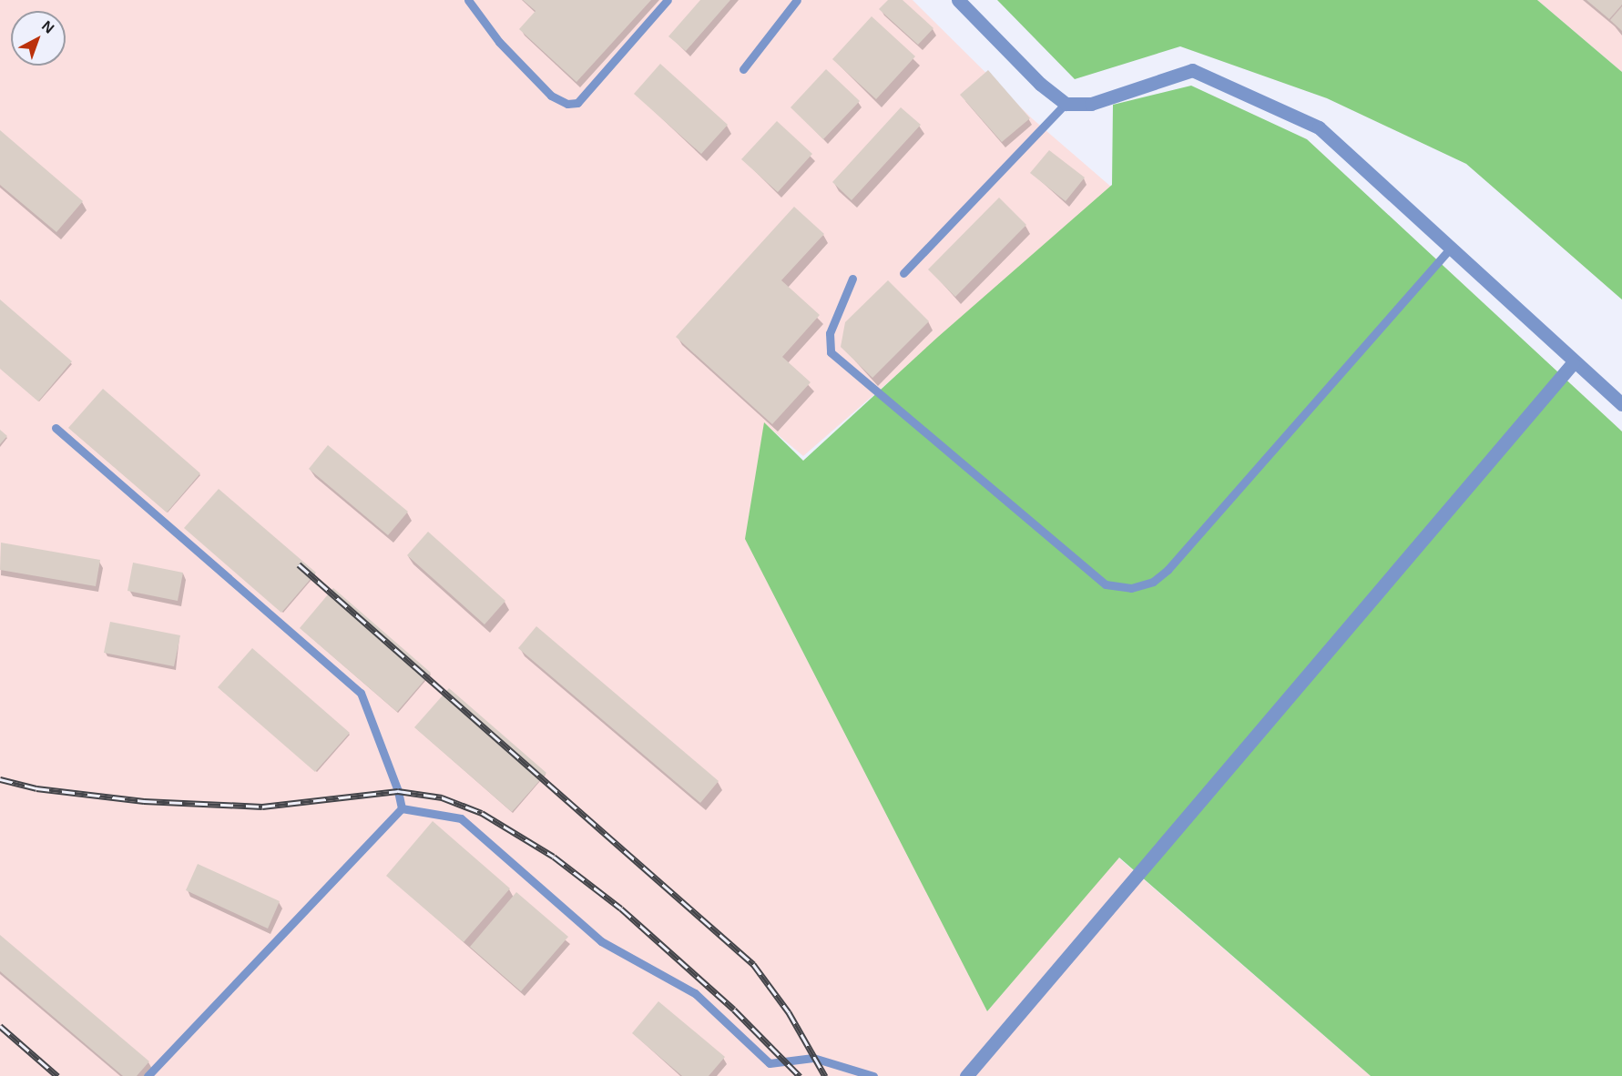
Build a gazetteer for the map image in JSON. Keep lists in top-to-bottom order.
{
  "north": "top right"
}
